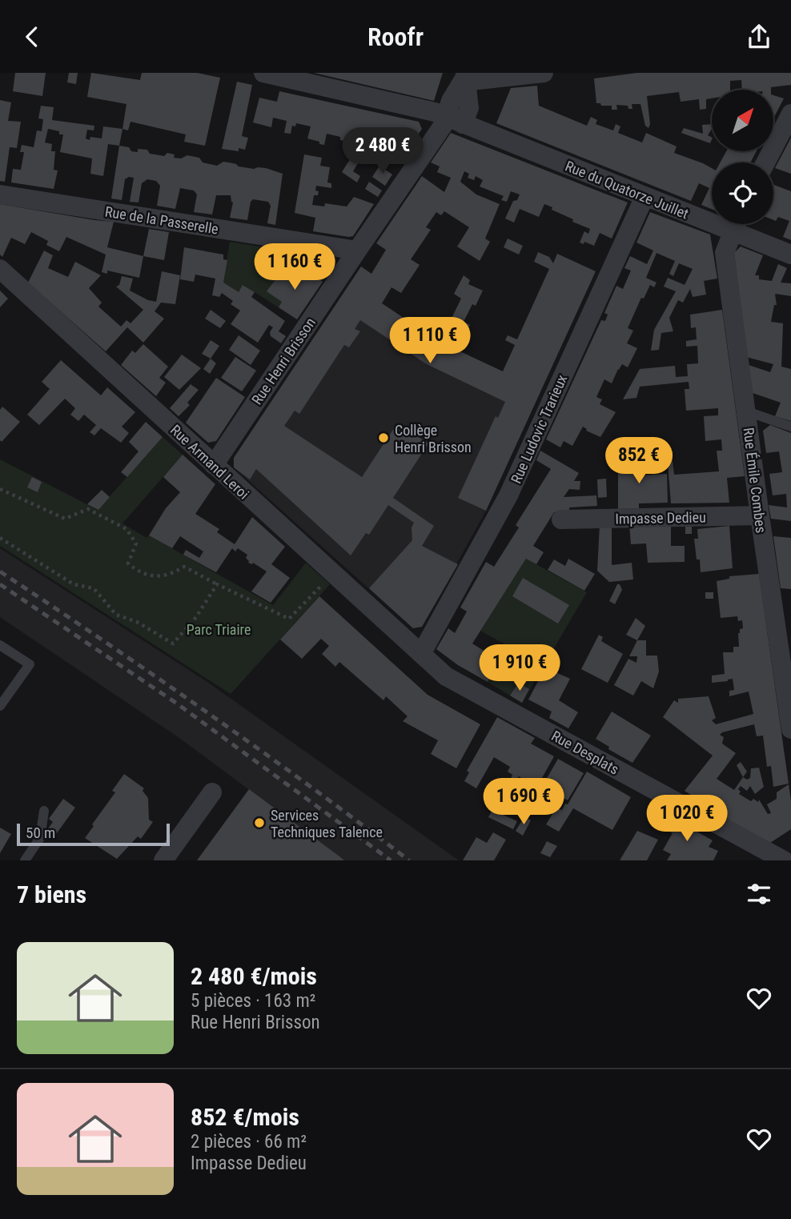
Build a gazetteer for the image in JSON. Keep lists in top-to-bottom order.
{
  "streets": {
    "street": [
      "Rue du Quatorze Juillet",
      "Rue de la Passerelle",
      "Rue Henri Brisson",
      "Rue Ludovic Trarieux",
      "Rue Armand Leroi",
      "Rue Émile Combes",
      "Impasse Dedieu",
      "Rue Desplats"
    ]
  },
  "crossings": [
    ["Rue du Quatorze Juillet", "Rue Henri Brisson"],
    ["Rue du Quatorze Juillet", "Rue Ludovic Trarieux"],
    ["Rue de la Passerelle", "Rue Henri Brisson"],
    ["Rue Henri Brisson", "Rue Armand Leroi"],
    ["Rue Ludovic Trarieux", "Rue Armand Leroi"],
    ["Rue Ludovic Trarieux", "Rue Desplats"],
    ["Rue Armand Leroi", "Rue Desplats"],
    ["Rue Émile Combes", "Impasse Dedieu"]
  ],
  "parks": ["Parc Triaire"],
  "places": ["Collège Henri Brisson", "Services Techniques Talence"],
  "scale_bar": "50 m",
  "north": "top right",
  "page": {
    "header": "Roofr",
    "price": [
      "2 480 €",
      "1 160 €",
      "1 110 €",
      "852 €",
      "1 910 €",
      "1 690 €",
      "1 020 €"
    ],
    "scale": "50 m",
    "heading": "7 biens",
    "list": [
      {
        "name": "2 480 €/mois",
        "note": "5 pièces · 163 m² · Rue Henri Brisson"
      },
      {
        "name": "852 €/mois",
        "note": "2 pièces · 66 m² · Impasse Dedieu"
      }
    ]
  }
}
